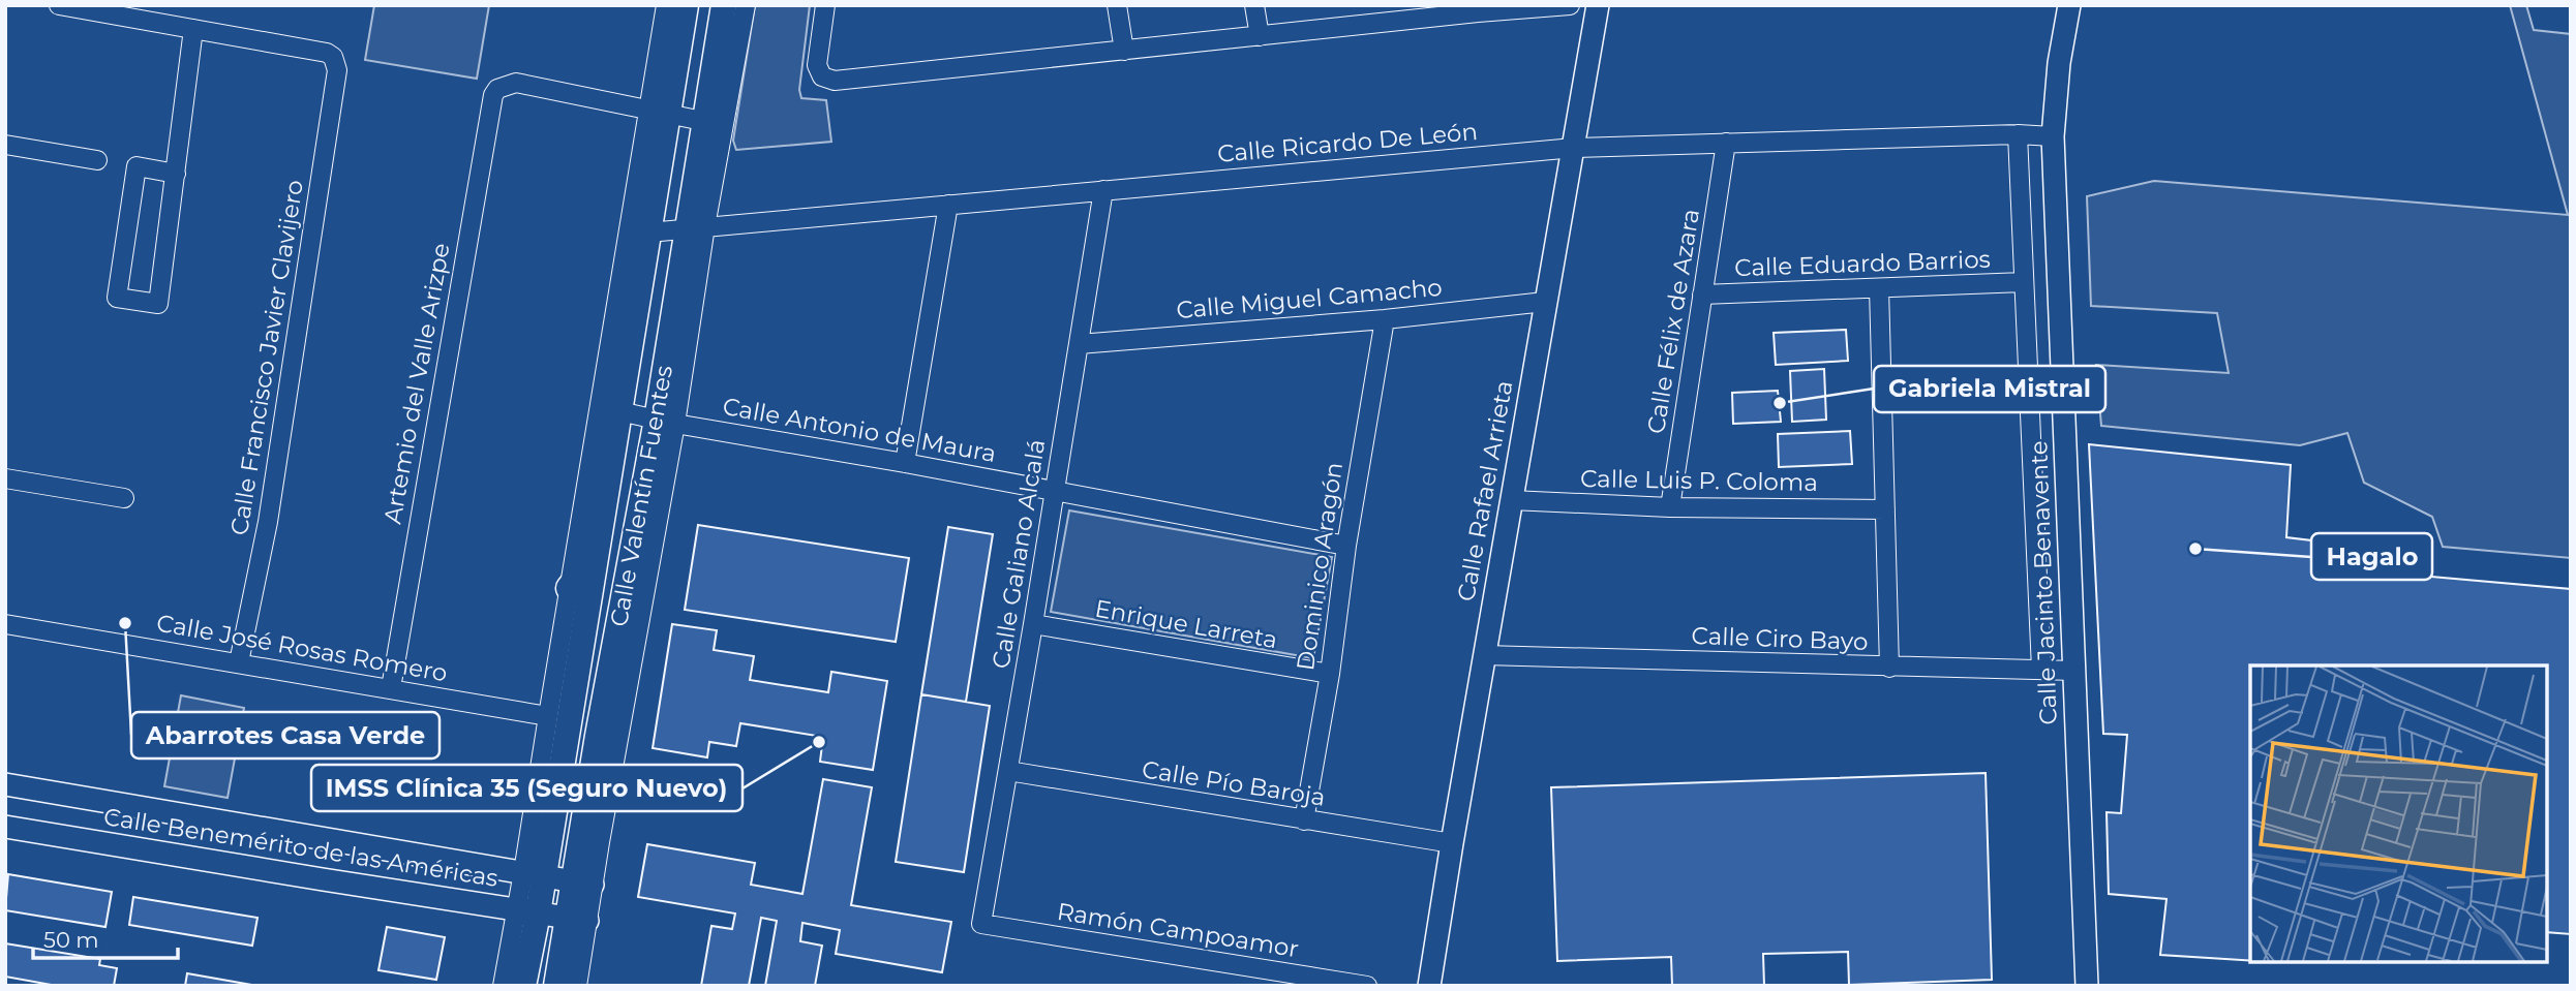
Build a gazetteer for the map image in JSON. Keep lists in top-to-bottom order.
{
  "streets": {
    "main road": ["Calle Valentín Fuentes"],
    "street": [
      "Calle Ricardo De León",
      "Calle Eduardo Barrios",
      "Calle Miguel Camacho",
      "Calle Félix de Azara",
      "Calle Francisco Javier Clavijero",
      "Artemio del Valle Arizpe",
      "Calle Antonio de Maura",
      "Calle Luis P. Coloma",
      "Calle Rafael Arrieta",
      "Calle Galiano Alcalá",
      "Dominico Aragón",
      "Calle Jacinto Benavente",
      "Enrique Larreta",
      "Calle Ciro Bayo",
      "Calle José Rosas Romero",
      "Calle Pío Baroja",
      "Calle Benemérito de las Américas",
      "Ramón Campoamor"
    ]
  },
  "crossings": [
    ["Calle Ricardo De León", "Calle Félix de Azara"],
    ["Calle Ricardo De León", "Calle Rafael Arrieta"],
    ["Calle Ricardo De León", "Calle Valentín Fuentes"],
    ["Calle Ricardo De León", "Calle Galiano Alcalá"],
    ["Calle Ricardo De León", "Calle Jacinto Benavente"],
    ["Calle Eduardo Barrios", "Calle Félix de Azara"],
    ["Calle Miguel Camacho", "Calle Rafael Arrieta"],
    ["Calle Miguel Camacho", "Calle Galiano Alcalá"],
    ["Calle Miguel Camacho", "Dominico Aragón"],
    ["Calle Félix de Azara", "Calle Luis P. Coloma"],
    ["Calle Francisco Javier Clavijero", "Calle José Rosas Romero"],
    ["Artemio del Valle Arizpe", "Calle Valentín Fuentes"],
    ["Artemio del Valle Arizpe", "Calle José Rosas Romero"],
    ["Calle Antonio de Maura", "Calle Valentín Fuentes"],
    ["Calle Antonio de Maura", "Calle Galiano Alcalá"],
    ["Calle Antonio de Maura", "Dominico Aragón"],
    ["Calle Luis P. Coloma", "Calle Rafael Arrieta"],
    ["Calle Rafael Arrieta", "Calle Ciro Bayo"],
    ["Calle Rafael Arrieta", "Calle Pío Baroja"],
    ["Calle Valentín Fuentes", "Calle Benemérito de las Américas"],
    ["Calle Galiano Alcalá", "Enrique Larreta"],
    ["Calle Galiano Alcalá", "Calle Pío Baroja"],
    ["Calle Galiano Alcalá", "Ramón Campoamor"],
    ["Dominico Aragón", "Enrique Larreta"],
    ["Dominico Aragón", "Calle Pío Baroja"],
    ["Calle Jacinto Benavente", "Calle Ciro Bayo"]
  ],
  "places": [
    "Gabriela Mistral",
    "Hagalo",
    "Abarrotes Casa Verde",
    "IMSS Clínica 35 (Seguro Nuevo)"
  ],
  "scale_bar": "50 m"
}
